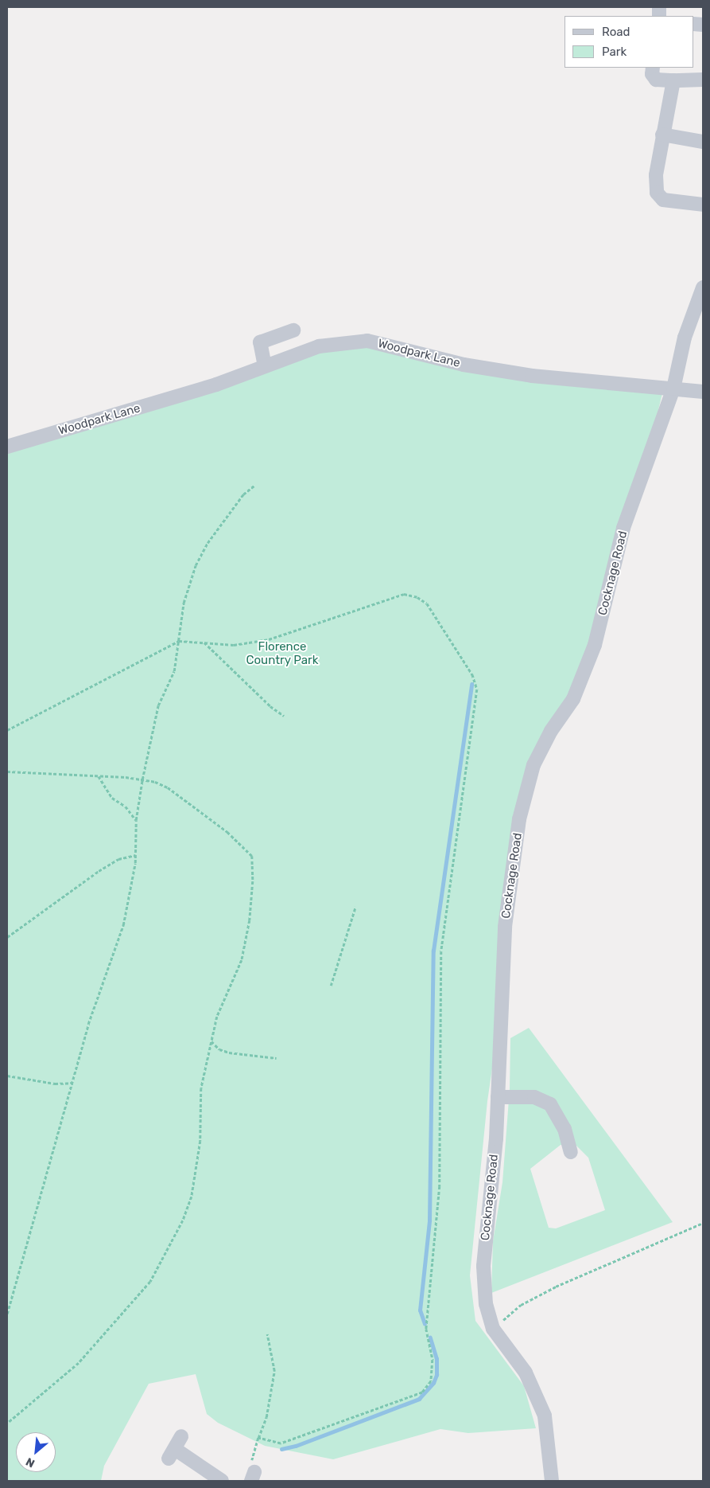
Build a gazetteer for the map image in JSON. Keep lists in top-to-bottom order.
{
  "streets": {
    "street": ["Woodpark Lane", "Cocknage Road"]
  },
  "crossings": [
    ["Woodpark Lane", "Cocknage Road"]
  ],
  "parks": ["Florence Country Park"],
  "legend": ["Road", "Park"],
  "north": "bottom left"
}
